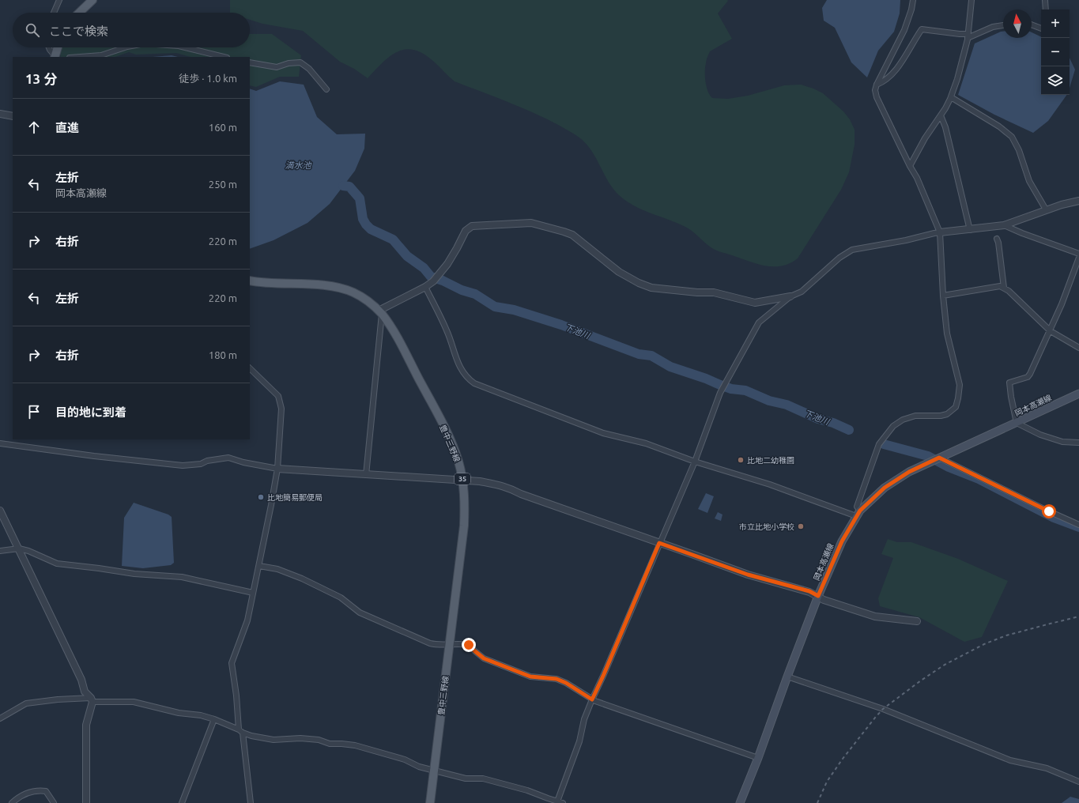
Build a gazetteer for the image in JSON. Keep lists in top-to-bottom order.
{
  "streets": {
    "main road": ["岡本高瀬線", "豊中三野線", "35"]
  },
  "water": ["満水池", "下池川"],
  "places": ["比地二幼稚園", "比地簡易郵便局", "市立比地小学校"],
  "north": "top",
  "page": {
    "map_buttons": ["+", "−"],
    "search": "ここで検索",
    "heading": ["13 分", "徒歩 · 1.0 km"],
    "list": [
      ["直進", "160 m"],
      ["左折", "岡本高瀬線", "250 m"],
      ["右折", "220 m"],
      ["左折", "220 m"],
      ["右折", "180 m"],
      "目的地に到着"
    ]
  }
}
